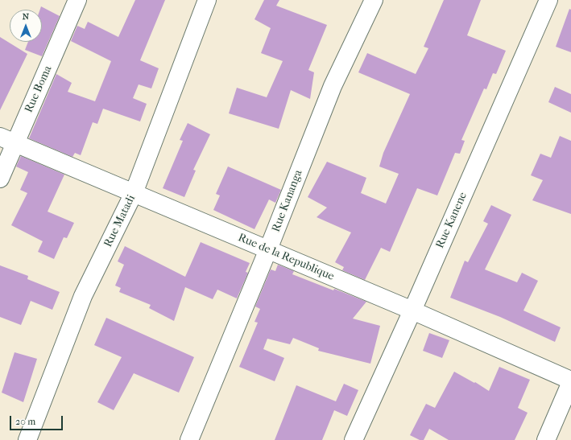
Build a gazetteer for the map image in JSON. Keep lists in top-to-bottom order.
{
  "streets": {
    "street": [
      "Rue Boma",
      "Rue Kananga",
      "Rue Kanene",
      "Rue Matadi",
      "Rue de la Republique"
    ]
  },
  "crossings": [
    ["Rue Boma", "Rue de la Republique"],
    ["Rue Kananga", "Rue de la Republique"],
    ["Rue Kanene", "Rue de la Republique"],
    ["Rue Matadi", "Rue de la Republique"]
  ],
  "scale_bar": "20 m",
  "north": "top"
}
